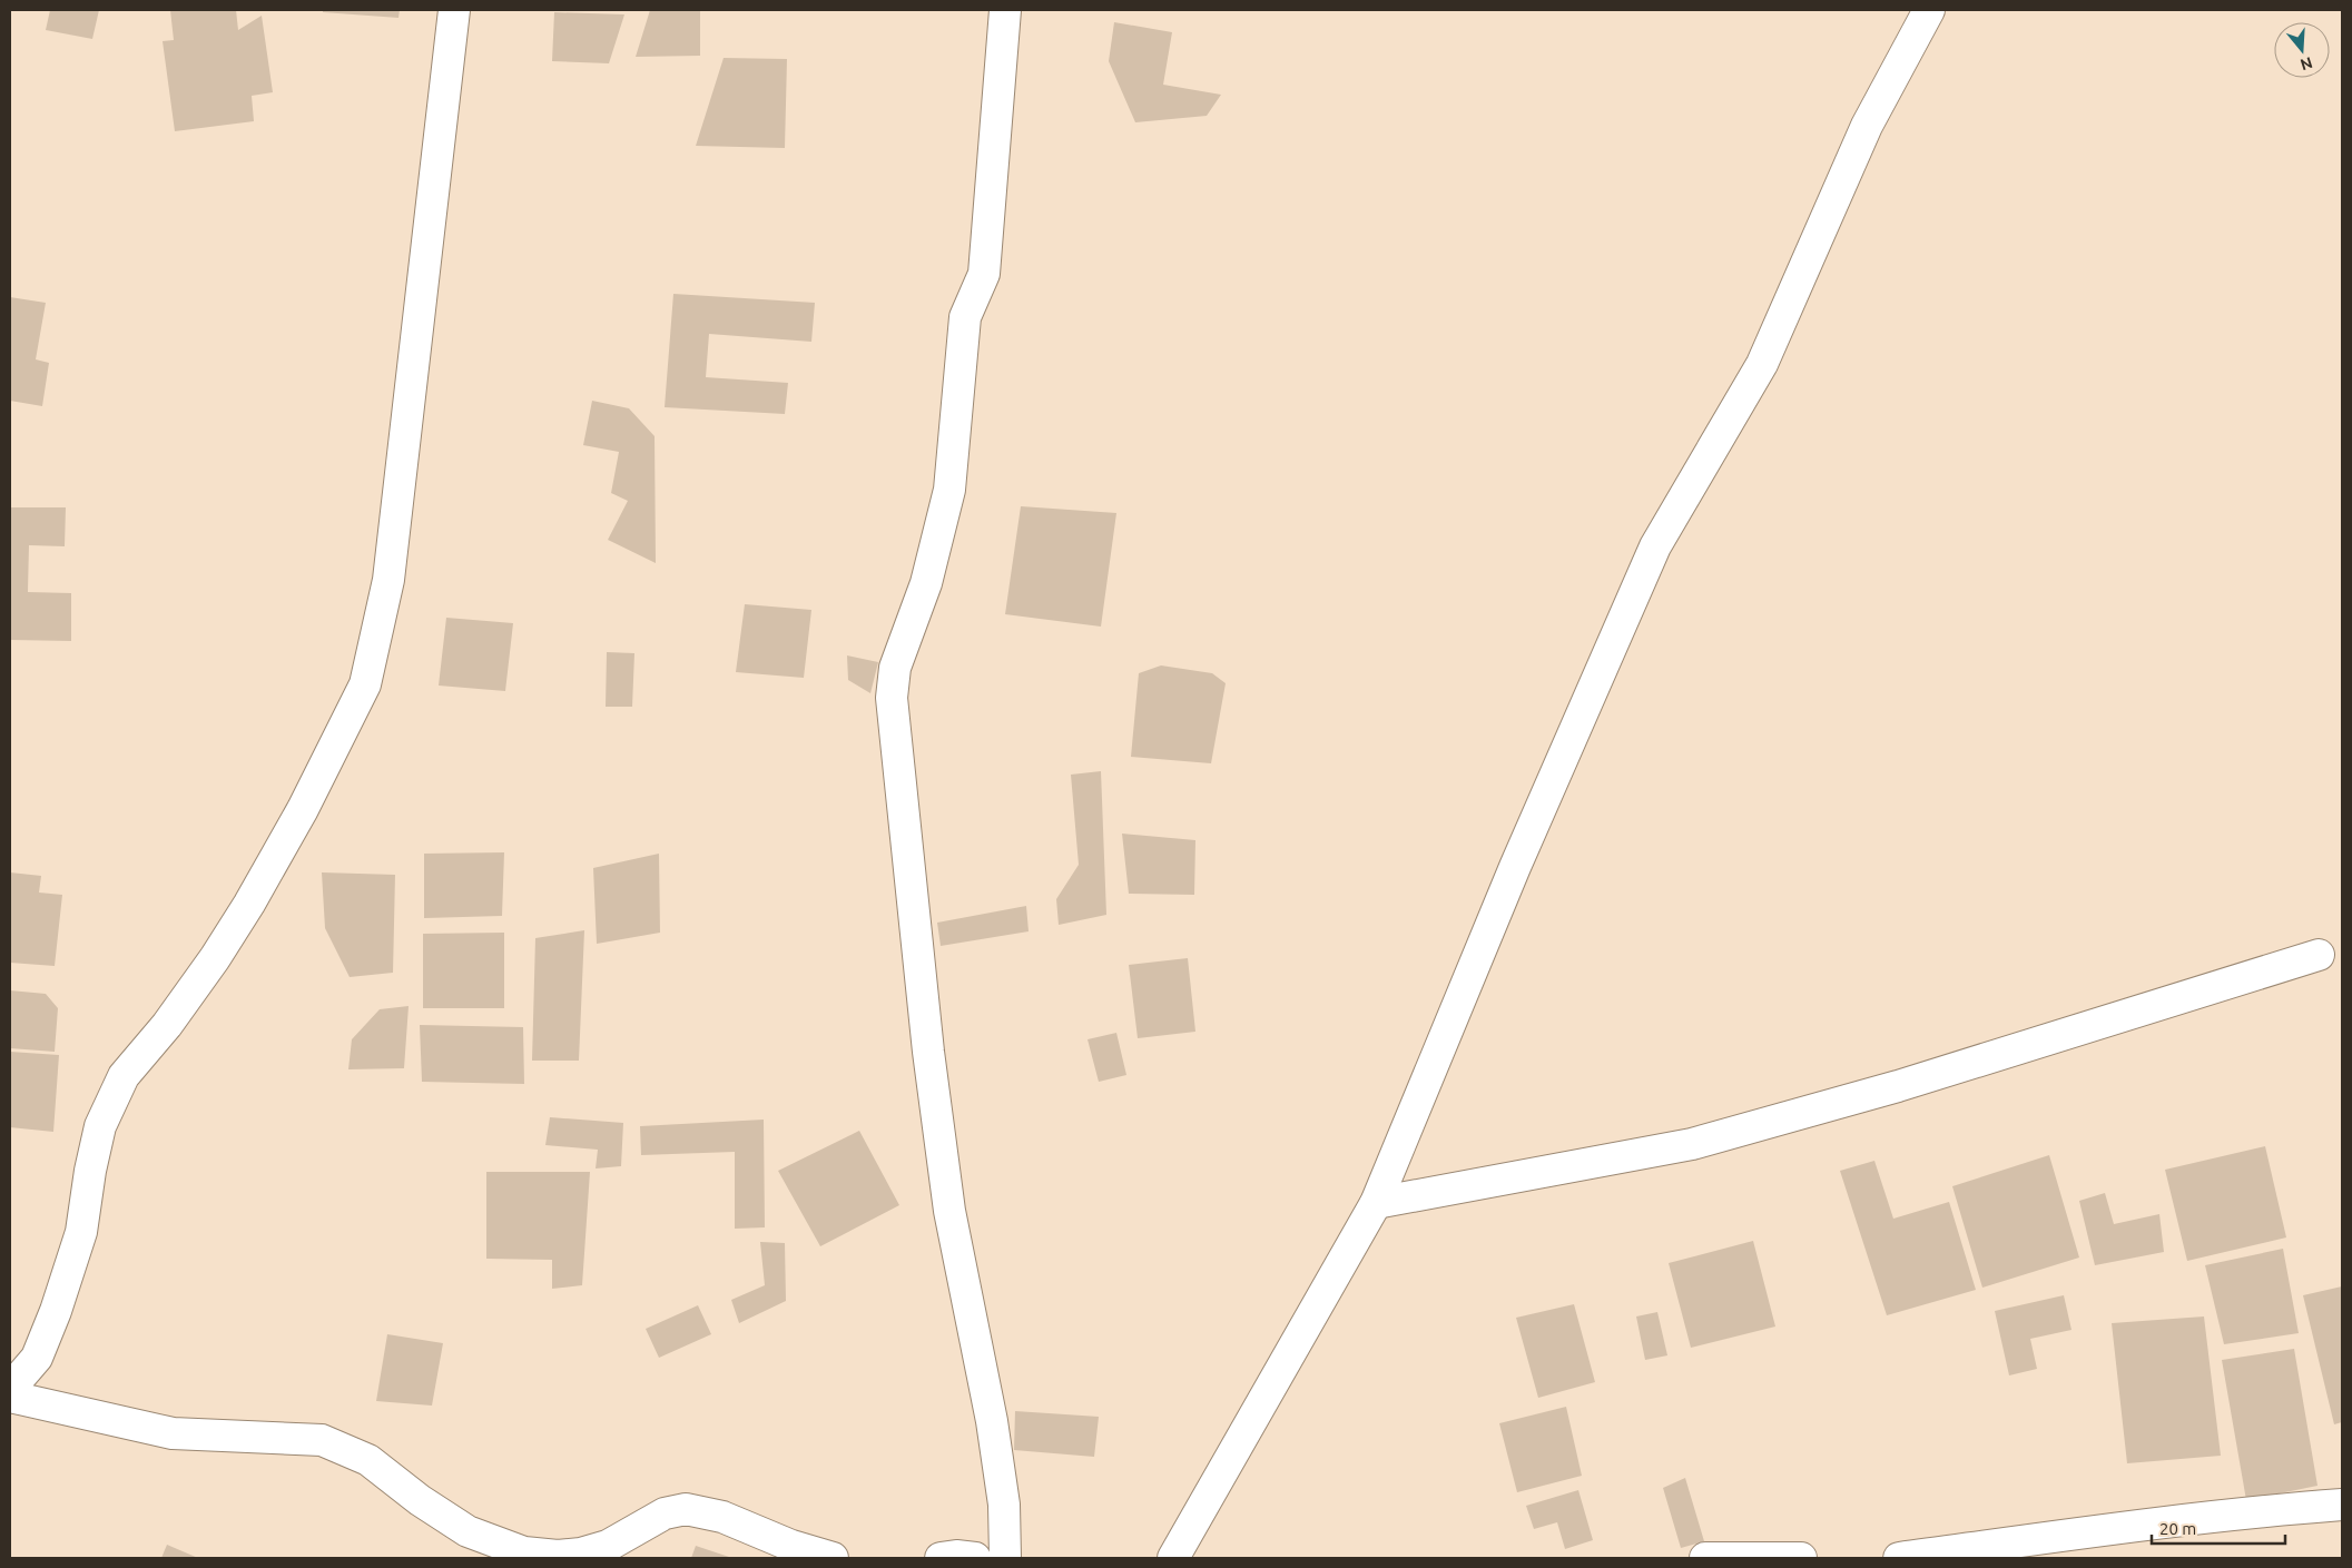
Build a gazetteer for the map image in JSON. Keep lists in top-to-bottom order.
{
  "scale_bar": "20 m",
  "north": "bottom"
}
